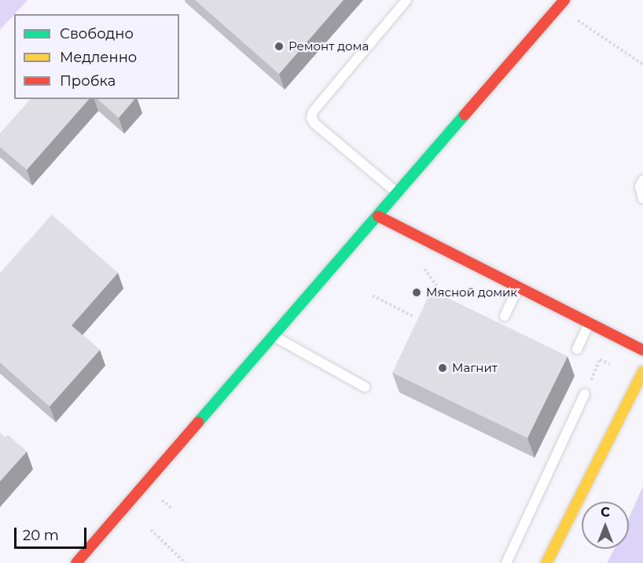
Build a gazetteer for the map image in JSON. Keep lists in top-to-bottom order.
{
  "places": ["Ремонт дома", "Мясной домик", "Магнит"],
  "legend": ["Свободно", "Медленно", "Пробка"],
  "scale_bar": "20 m",
  "north": "top"
}
